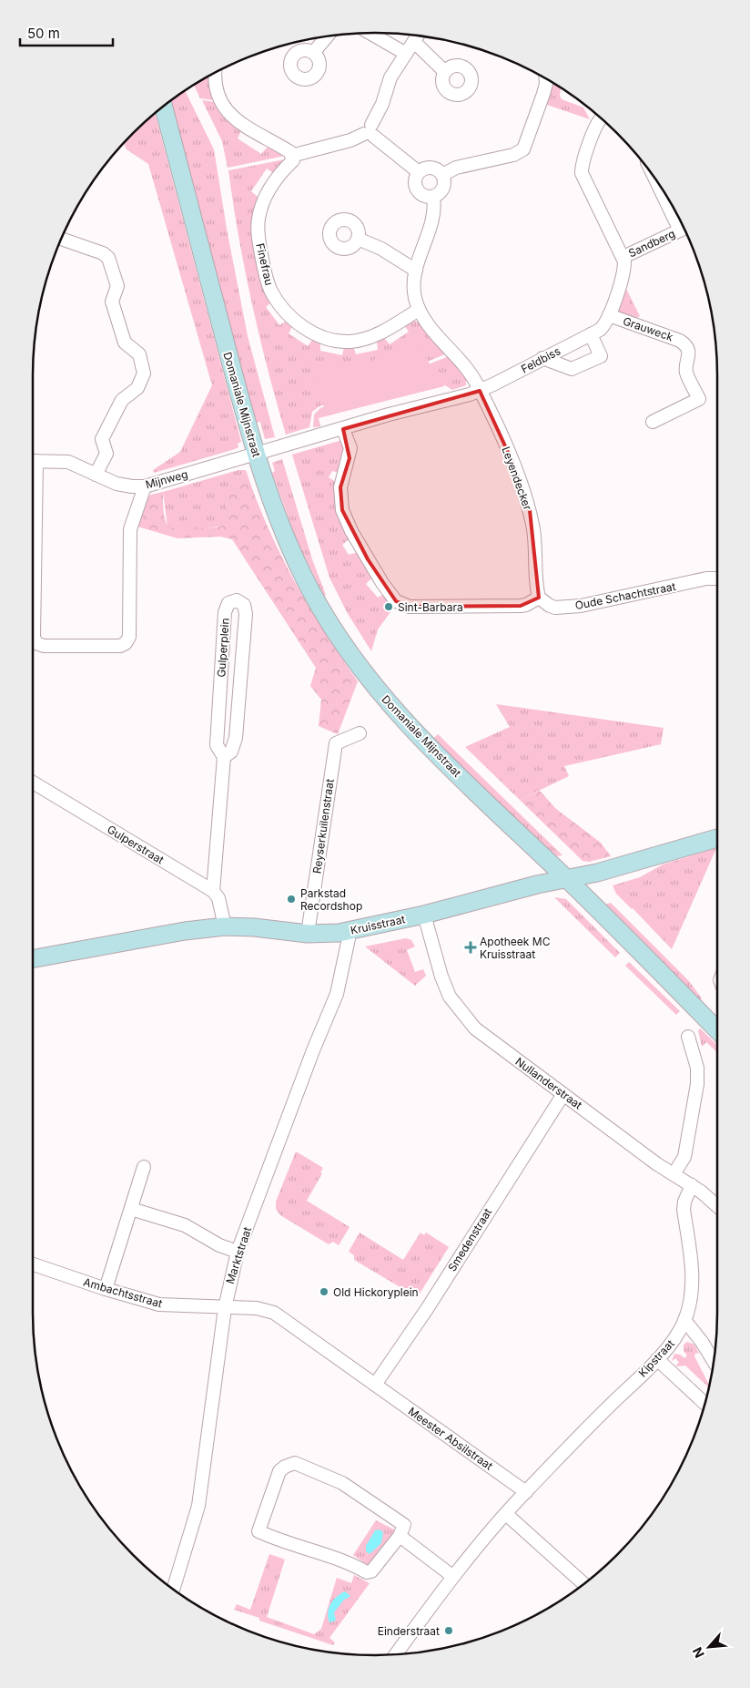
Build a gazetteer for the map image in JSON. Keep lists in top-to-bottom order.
{
  "streets": {
    "main road": ["Domaniale Mijnstraat", "Kruisstraat"],
    "street": [
      "Sandberg",
      "Finefrau",
      "Grauweck",
      "Feldbiss",
      "Leyendecker",
      "Mijnweg",
      "Oude Schachtstraat",
      "Gulperplein",
      "Reyserkuilenstraat",
      "Gulperstraat",
      "Nullanderstraat",
      "Smedenstraat",
      "Marktstraat",
      "Ambachtsstraat",
      "Kipstraat",
      "Meester Absilstraat"
    ]
  },
  "crossings": [
    ["Sandberg", "Feldbiss"],
    ["Grauweck", "Feldbiss"],
    ["Feldbiss", "Domaniale Mijnstraat"],
    ["Feldbiss", "Leyendecker"],
    ["Feldbiss", "Mijnweg"],
    ["Domaniale Mijnstraat", "Mijnweg"],
    ["Domaniale Mijnstraat", "Kruisstraat"],
    ["Leyendecker", "Oude Schachtstraat"],
    ["Gulperplein", "Gulperstraat"],
    ["Reyserkuilenstraat", "Kruisstraat"],
    ["Kruisstraat", "Nullanderstraat"],
    ["Kruisstraat", "Marktstraat"],
    ["Nullanderstraat", "Smedenstraat"],
    ["Nullanderstraat", "Kipstraat"],
    ["Smedenstraat", "Meester Absilstraat"],
    ["Marktstraat", "Ambachtsstraat"],
    ["Kipstraat", "Meester Absilstraat"]
  ],
  "places": {
    "other": [
      "Sint-Barbara",
      "Parkstad Recordshop",
      "Old Hickoryplein",
      "Einderstraat"
    ],
    "health": ["Apotheek MC Kruisstraat"]
  },
  "scale_bar": "50 m",
  "north": "bottom left"
}
